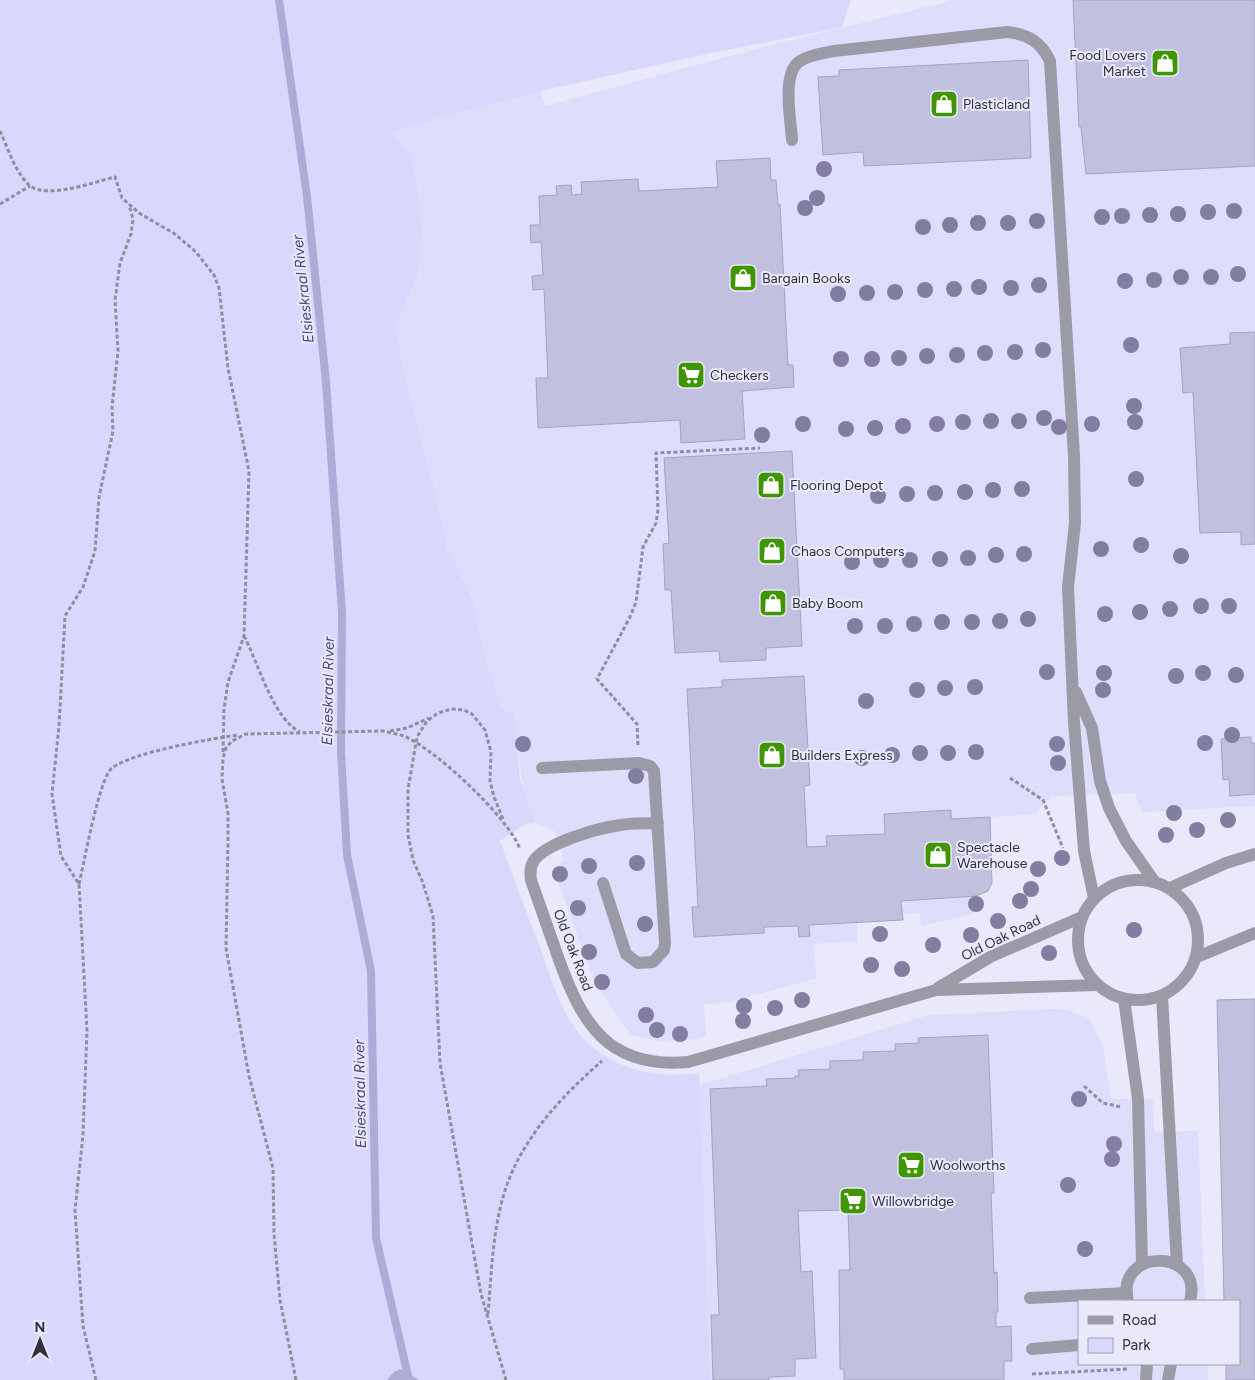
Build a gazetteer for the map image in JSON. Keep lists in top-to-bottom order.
{
  "streets": {
    "street": ["Old Oak Road"]
  },
  "water": ["Elsieskraal River"],
  "places": {
    "shop": [
      "Food Lovers Market",
      "Plasticland",
      "Bargain Books",
      "Flooring Depot",
      "Chaos Computers",
      "Baby Boom",
      "Builders Express",
      "Spectacle Warehouse"
    ],
    "supermarket": ["Checkers", "Woolworths", "Willowbridge"]
  },
  "legend": ["Road", "Park"],
  "north": "top"
}
